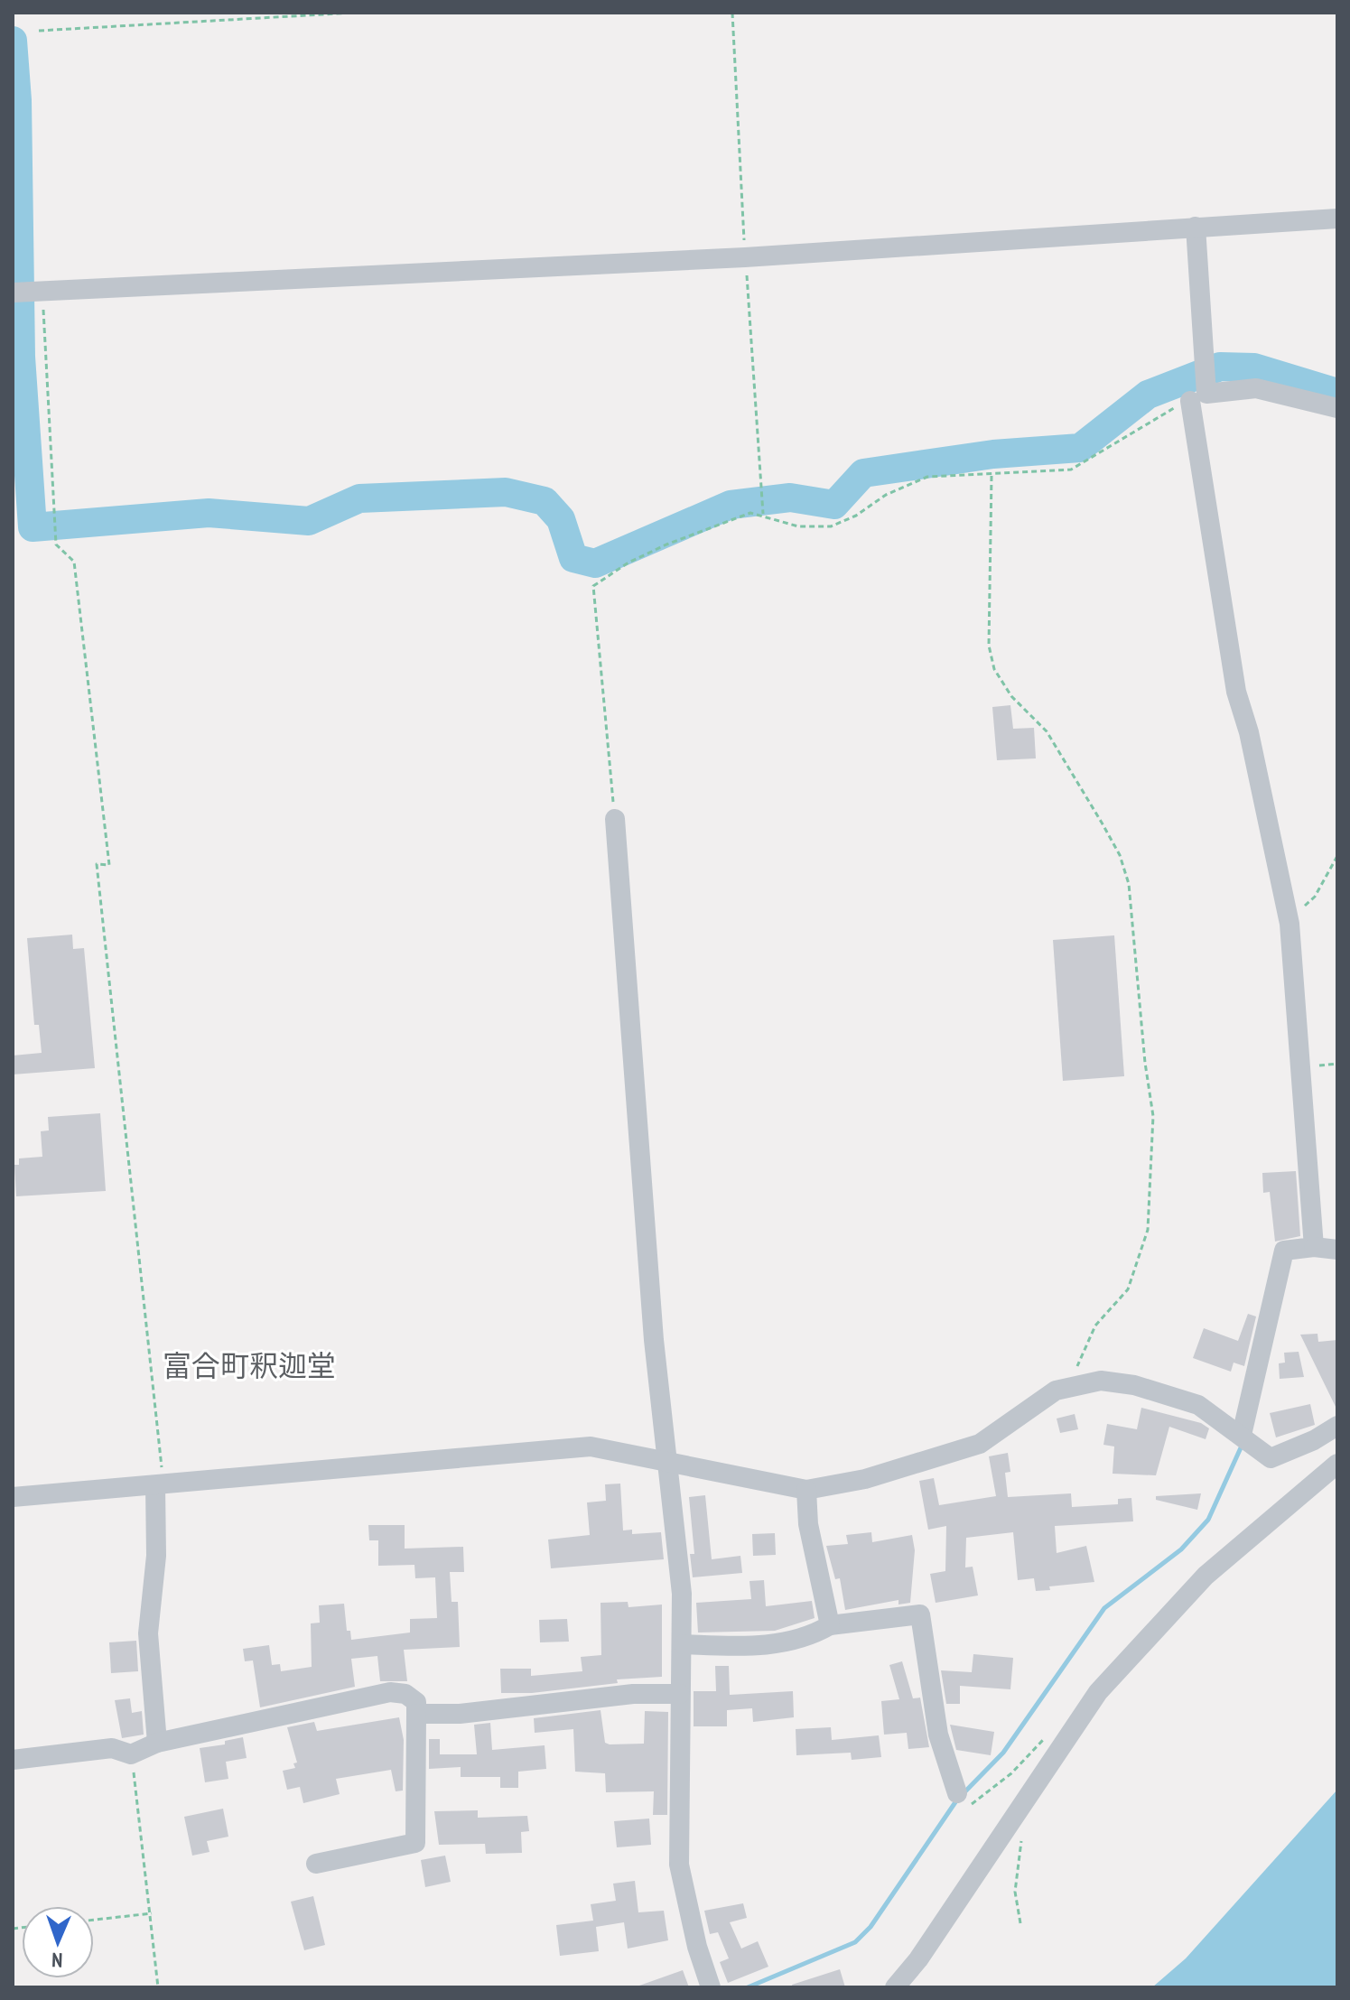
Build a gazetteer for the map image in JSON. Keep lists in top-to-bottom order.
{
  "districts": ["富合町釈迦堂"],
  "north": "bottom"
}
